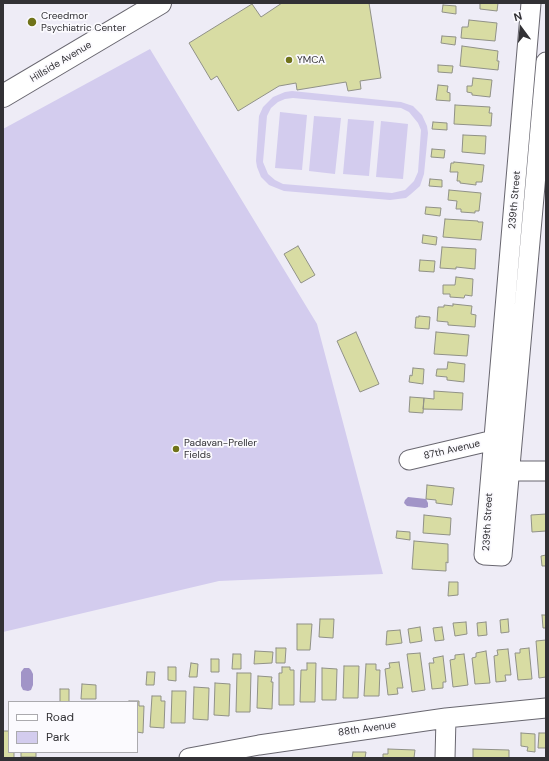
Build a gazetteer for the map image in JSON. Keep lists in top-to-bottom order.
{
  "streets": {
    "main road": ["Hillside Avenue"],
    "street": ["239th Street", "87th Avenue", "88th Avenue"]
  },
  "crossings": [
    ["239th Street", "87th Avenue"]
  ],
  "places": ["Creedmor Psychiatric Center", "YMCA", "Padavan-Preller Fields"],
  "legend": ["Road", "Park"],
  "north": "top"
}
